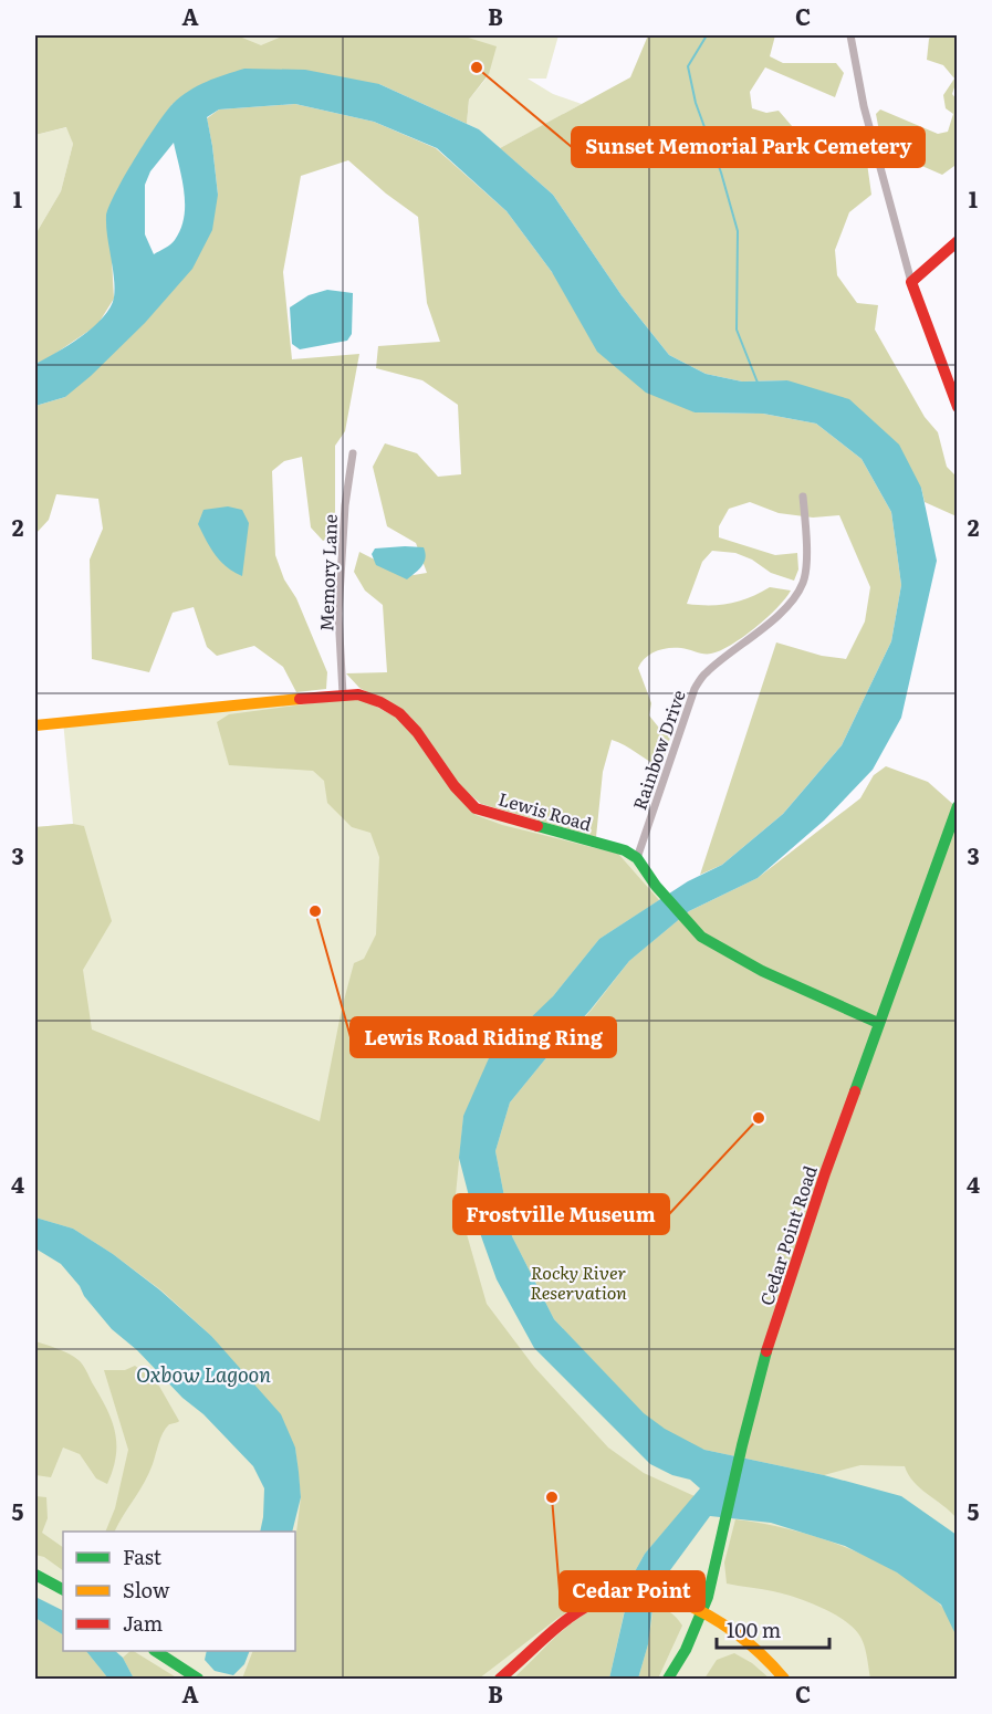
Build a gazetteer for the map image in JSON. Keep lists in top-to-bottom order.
{
  "streets": {
    "street": [
      "Memory Lane",
      "Rainbow Drive",
      "Lewis Road",
      "Cedar Point Road"
    ]
  },
  "crossings": [
    ["Memory Lane", "Lewis Road"],
    ["Rainbow Drive", "Lewis Road"]
  ],
  "water": ["Oxbow Lagoon"],
  "parks": ["Rocky River Reservation"],
  "places": [
    "Sunset Memorial Park Cemetery",
    "Lewis Road Riding Ring",
    "Frostville Museum",
    "Cedar Point"
  ],
  "legend": ["Fast", "Slow", "Jam"],
  "scale_bar": "100 m",
  "grid": {
    "columns": ["A", "B", "C"],
    "rows": [
      "1",
      "2",
      "3",
      "4",
      "5"
    ]
  }
}
